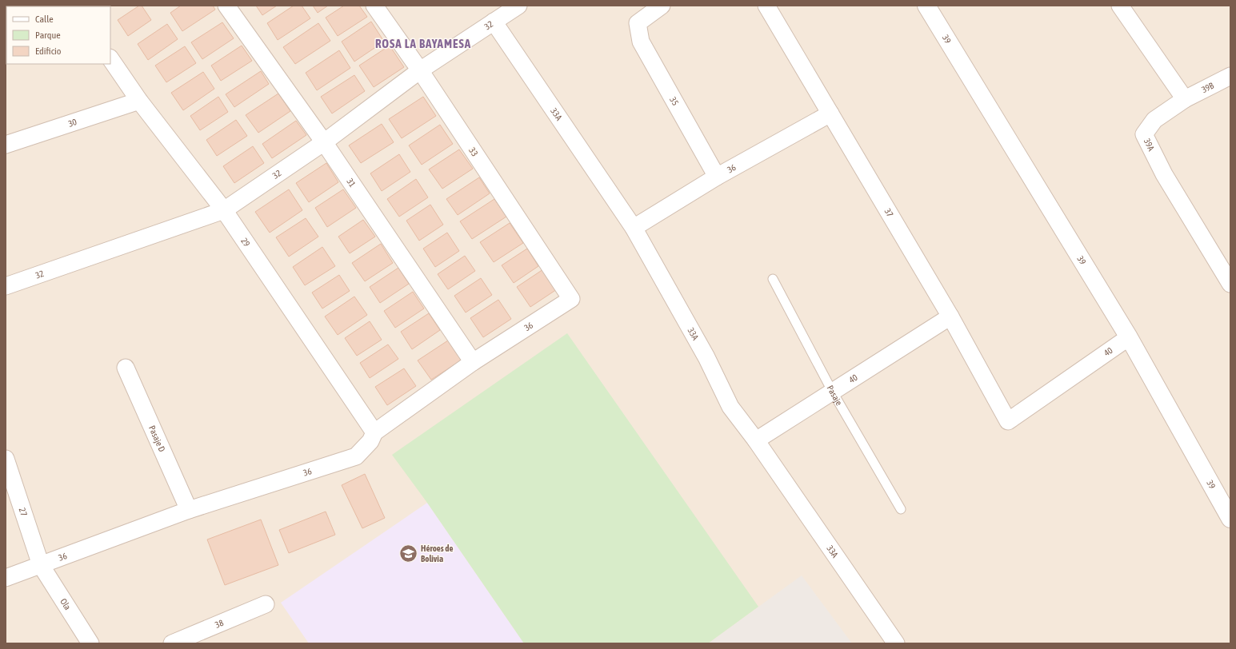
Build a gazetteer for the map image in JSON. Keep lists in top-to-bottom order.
{
  "streets": {
    "street": [
      "32",
      "39",
      "39B",
      "35",
      "33A",
      "30",
      "39A",
      "33",
      "36",
      "31",
      "37",
      "29",
      "40",
      "Pasaje D",
      "27",
      "Ola",
      "38"
    ],
    "lane": ["Pasaje"]
  },
  "crossings": [
    ["32", "33A"],
    ["32", "33"],
    ["32", "31"],
    ["32", "29"],
    ["39", "40"],
    ["39B", "39A"],
    ["35", "36"],
    ["33A", "36"],
    ["33A", "40"],
    ["30", "29"],
    ["33", "36"],
    ["36", "31"],
    ["36", "37"],
    ["36", "29"],
    ["36", "Pasaje D"],
    ["36", "27"],
    ["36", "Ola"],
    ["37", "40"],
    ["40", "Pasaje"],
    ["27", "Ola"]
  ],
  "districts": ["ROSA LA BAYAMESA"],
  "places": {
    "school or university": ["Héroes de Bolivia"]
  },
  "legend": ["Calle", "Parque", "Edificio"]
}
